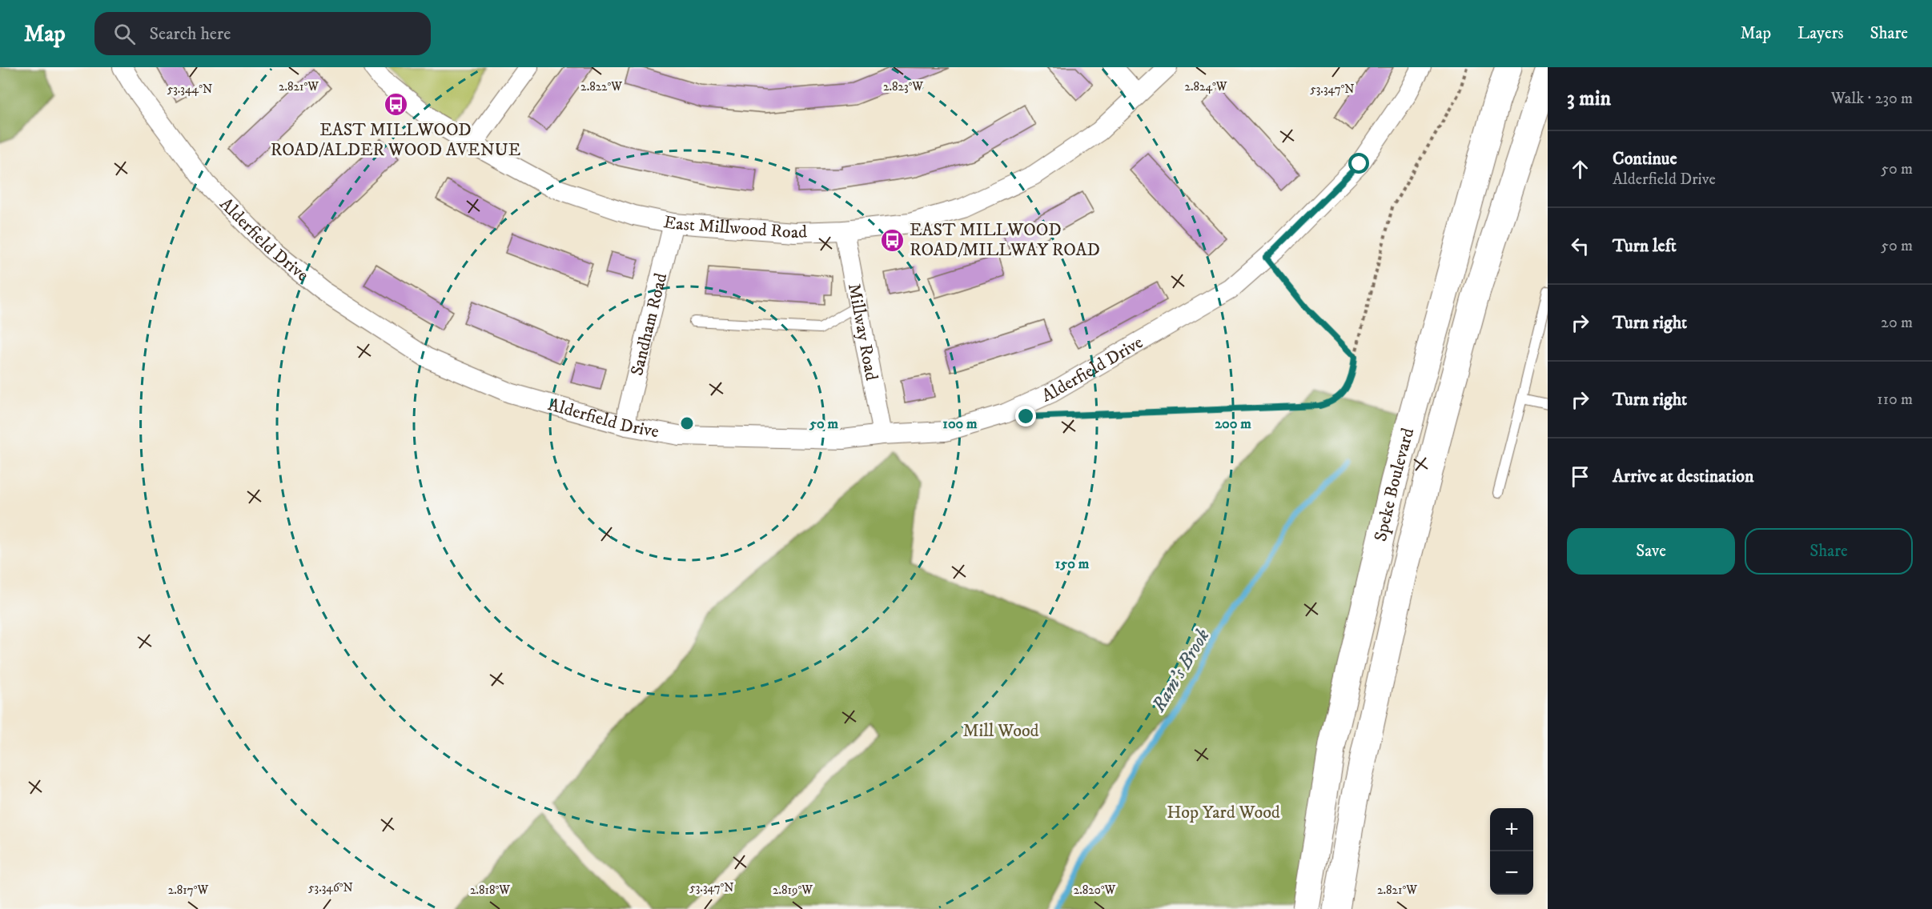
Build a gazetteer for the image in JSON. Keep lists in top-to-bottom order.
{
  "streets": {
    "highway": ["Speke Boulevard"],
    "street": [
      "East Millwood Road",
      "Alderfield Drive",
      "Sandham Road",
      "Millway Road"
    ]
  },
  "crossings": [
    ["East Millwood Road", "Sandham Road"],
    ["East Millwood Road", "Millway Road"],
    ["Alderfield Drive", "Sandham Road"],
    ["Alderfield Drive", "Millway Road"]
  ],
  "water": ["Ram's Brook"],
  "parks": ["Mill Wood", "Hop Yard Wood"],
  "places": {
    "bus stop": ["EAST MILLWOOD ROAD/ALDER WOOD AVENUE", "EAST MILLWOOD ROAD/MILLWAY ROAD"]
  },
  "page": {
    "header": "Map",
    "search": "Search here",
    "nav": ["Map", "Layers", "Share"],
    "heading": ["3 min", "Walk · 230 m"],
    "list": [
      ["Continue", "Alderfield Drive", "50 m"],
      ["Turn left", "50 m"],
      ["Turn right", "20 m"],
      ["Turn right", "110 m"],
      "Arrive at destination"
    ],
    "buttons": ["Save", "Share"],
    "map_buttons": ["+", "−"]
  },
  "coordinates": [
    "2.821°W",
    "2.822°W",
    "2.824°W",
    "2.823°W",
    "53.344°N",
    "53.347°N",
    "53.346°N",
    "2.817°W",
    "2.818°W",
    "2.819°W",
    "2.820°W"
  ],
  "rings": [
    "50 m",
    "100 m",
    "200 m",
    "150 m"
  ]
}
